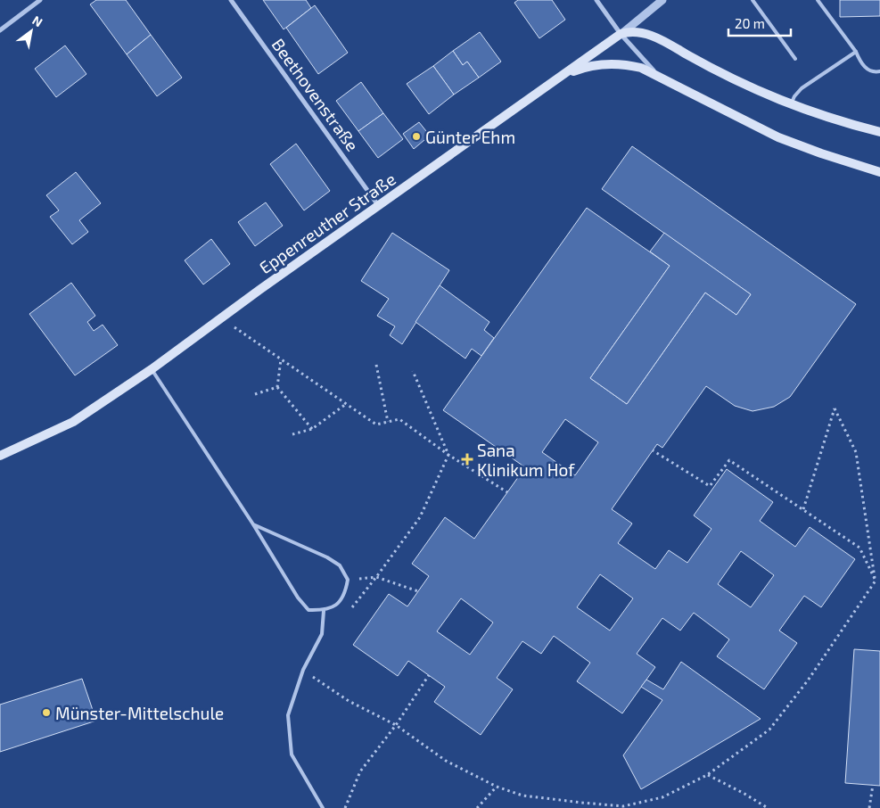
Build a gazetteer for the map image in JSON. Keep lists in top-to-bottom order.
{
  "streets": {
    "main road": ["Eppenreuther Straße"],
    "street": ["Beethovenstraße"]
  },
  "crossings": [
    ["Beethovenstraße", "Eppenreuther Straße"]
  ],
  "places": {
    "other": ["Günter Ehm", "Münster-Mittelschule"],
    "health": ["Sana Klinikum Hof"]
  },
  "scale_bar": "20 m",
  "north": "top right"
}
